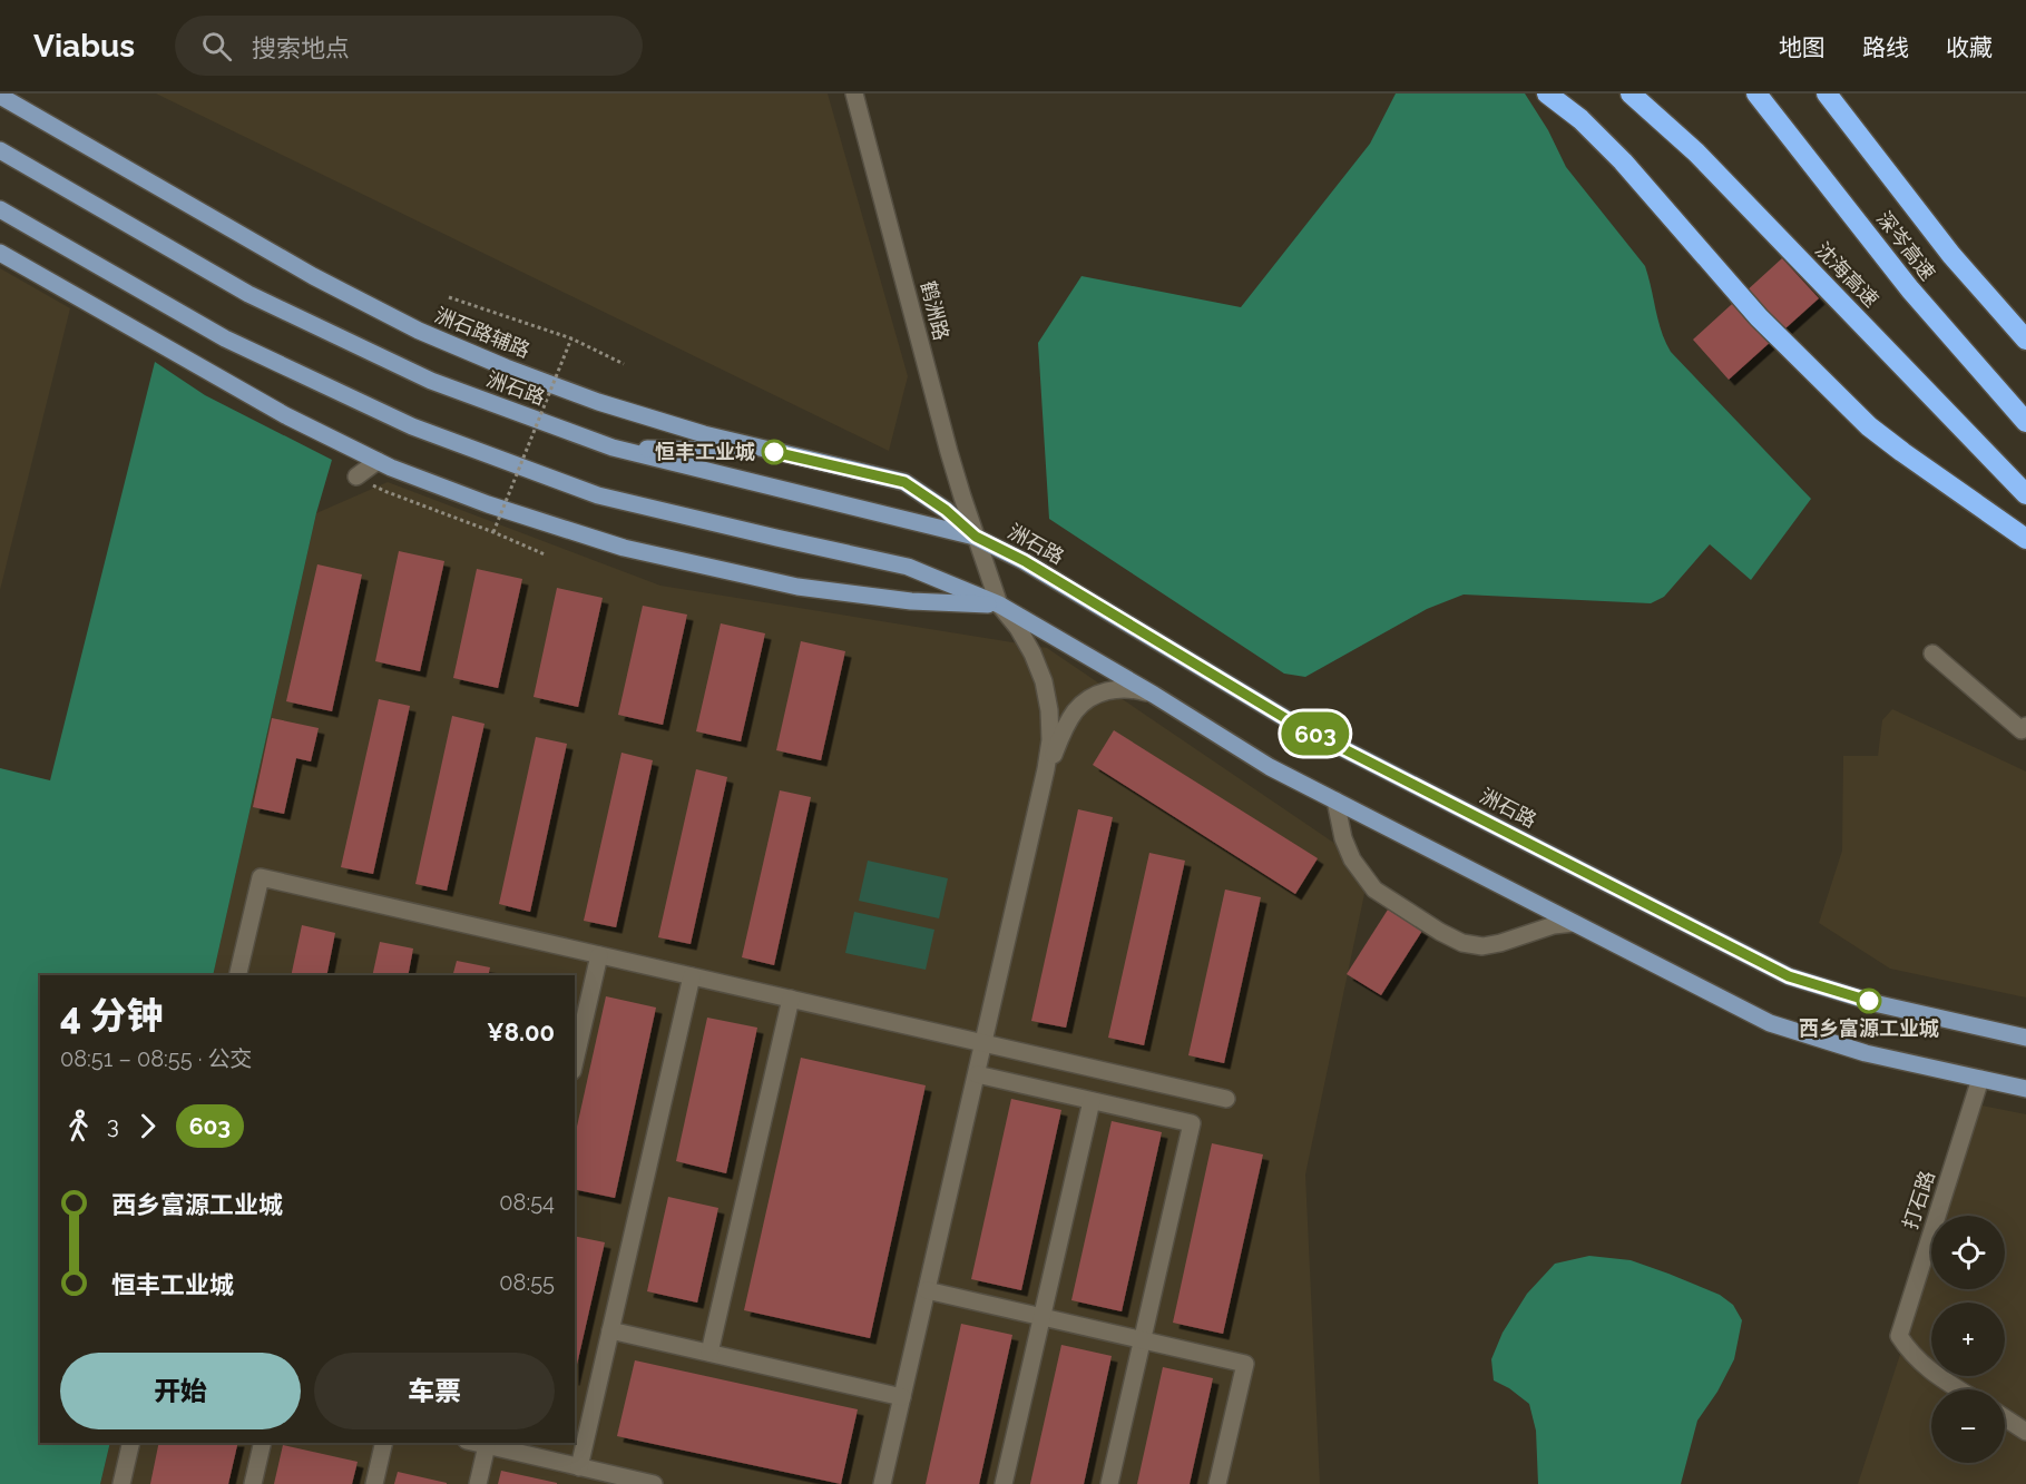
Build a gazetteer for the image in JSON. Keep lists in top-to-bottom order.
{
  "streets": {
    "highway": ["深岑高速", "沈海高速"],
    "main road": ["洲石路辅路", "洲石路"],
    "street": ["鹤洲路", "打石路"]
  },
  "crossings": [
    ["鹤洲路", "洲石路辅路"],
    ["鹤洲路", "洲石路"],
    ["洲石路辅路", "洲石路"]
  ],
  "places": ["恒丰工业城", "西乡富源工业城"],
  "lines": ["bus line 603"],
  "page": {
    "header": "Viabus",
    "search": "搜索地点",
    "nav": ["地图", "路线", "收藏"],
    "on_map": "603",
    "heading": ["4 分钟", "08:51 – 08:55 · 公交", "¥8.00"],
    "legs": ["3", "603"],
    "list": [
      {
        "name": "西乡富源工业城",
        "value": "08:54"
      },
      {
        "name": "恒丰工业城",
        "value": "08:55"
      }
    ],
    "map_buttons": ["+", "−"],
    "buttons": ["开始", "车票"]
  }
}
